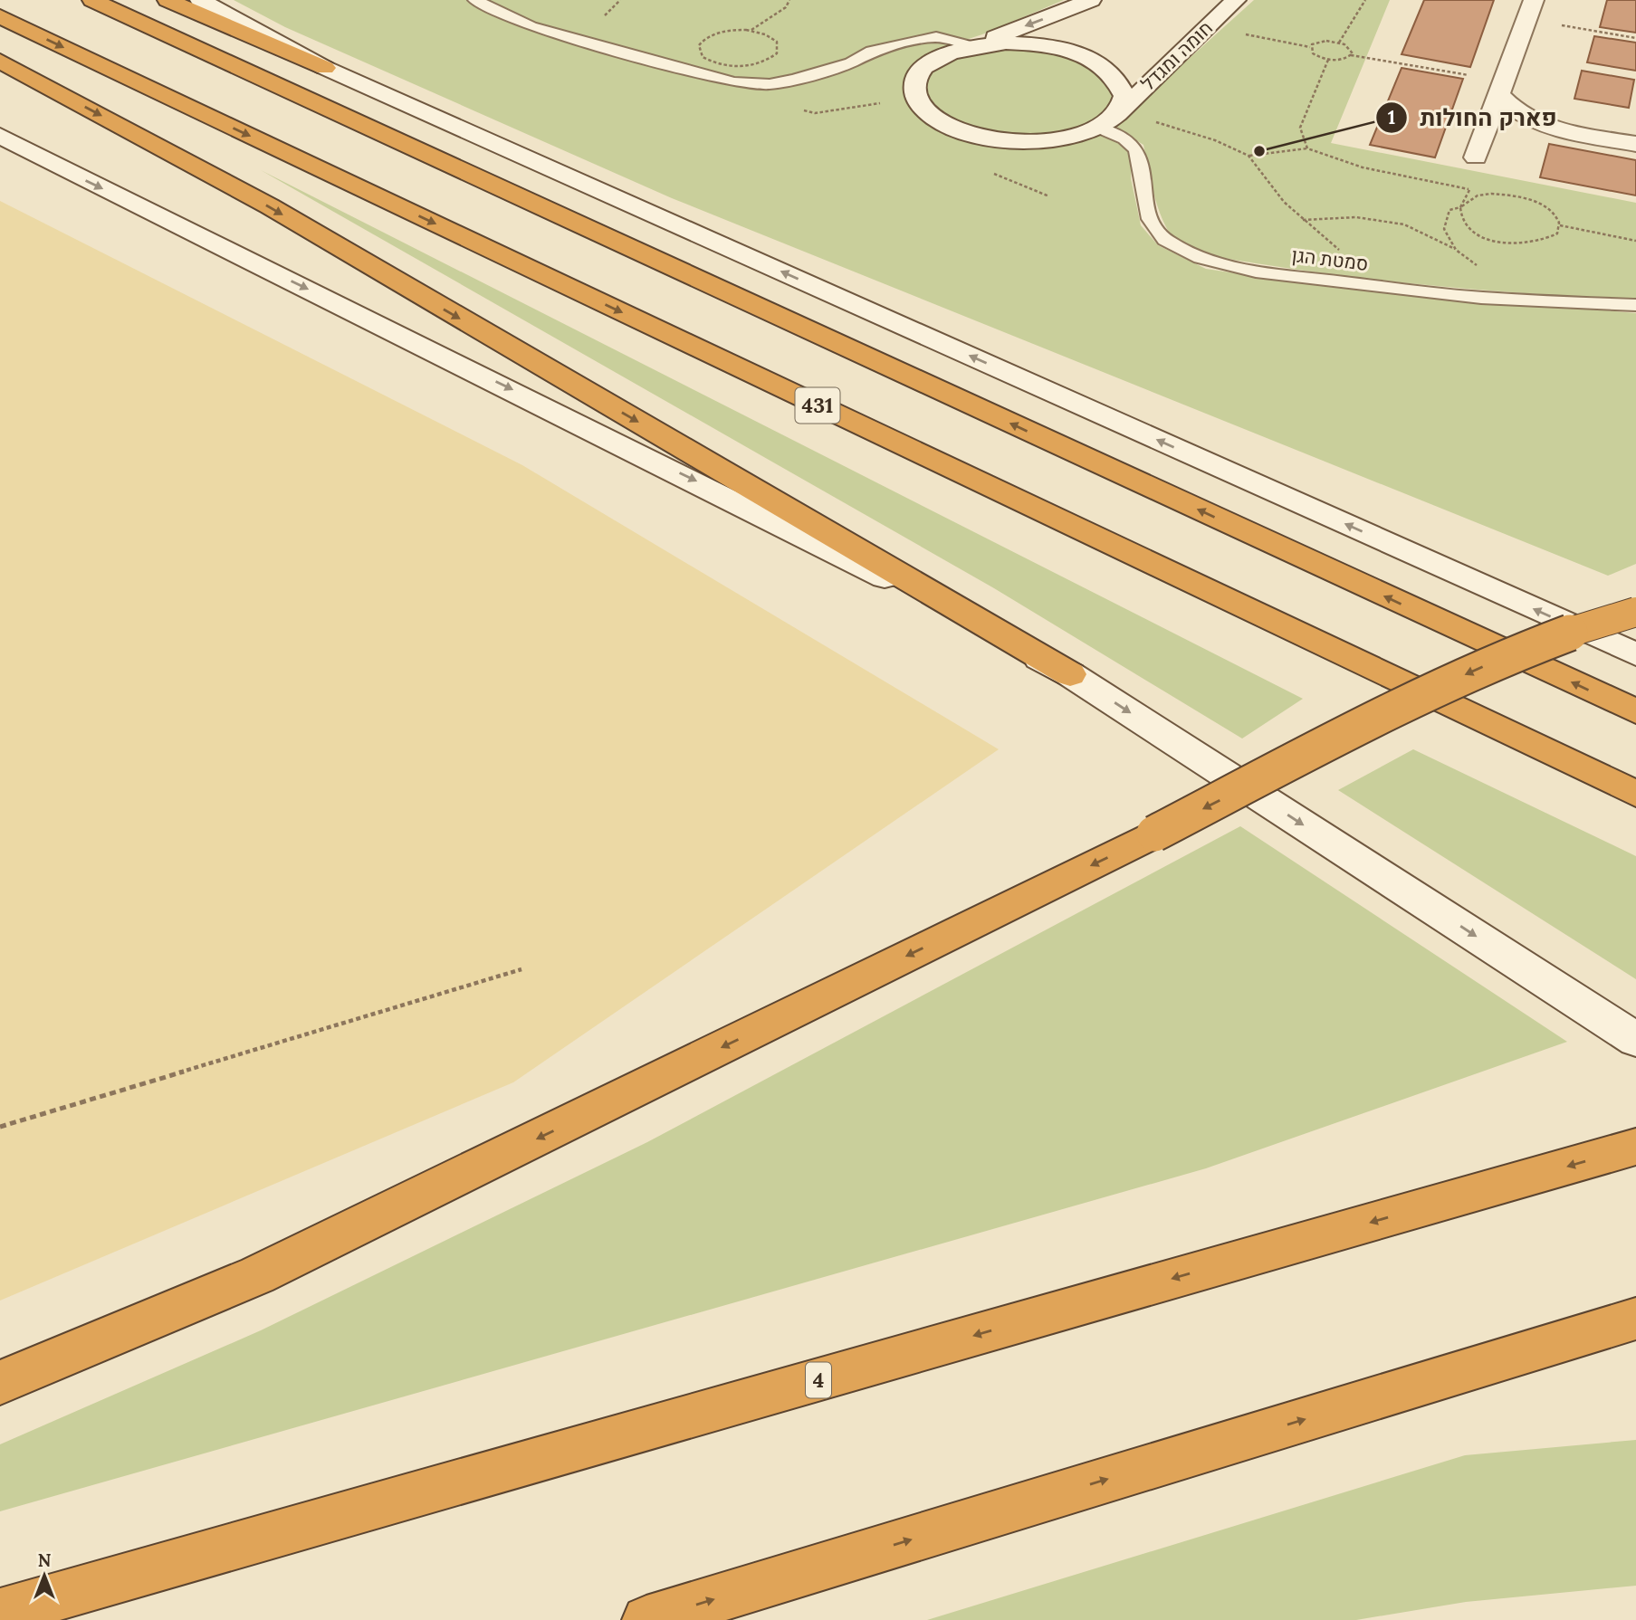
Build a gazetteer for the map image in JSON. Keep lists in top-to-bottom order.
{
  "streets": {
    "highway": ["431", "4"],
    "main road": ["חומה ומגדל"],
    "lane": ["סמטת הגן"]
  },
  "crossings": [
    ["חומה ומגדל", "סמטת הגן"]
  ],
  "places": ["פארק החולות"],
  "north": "top"
}
